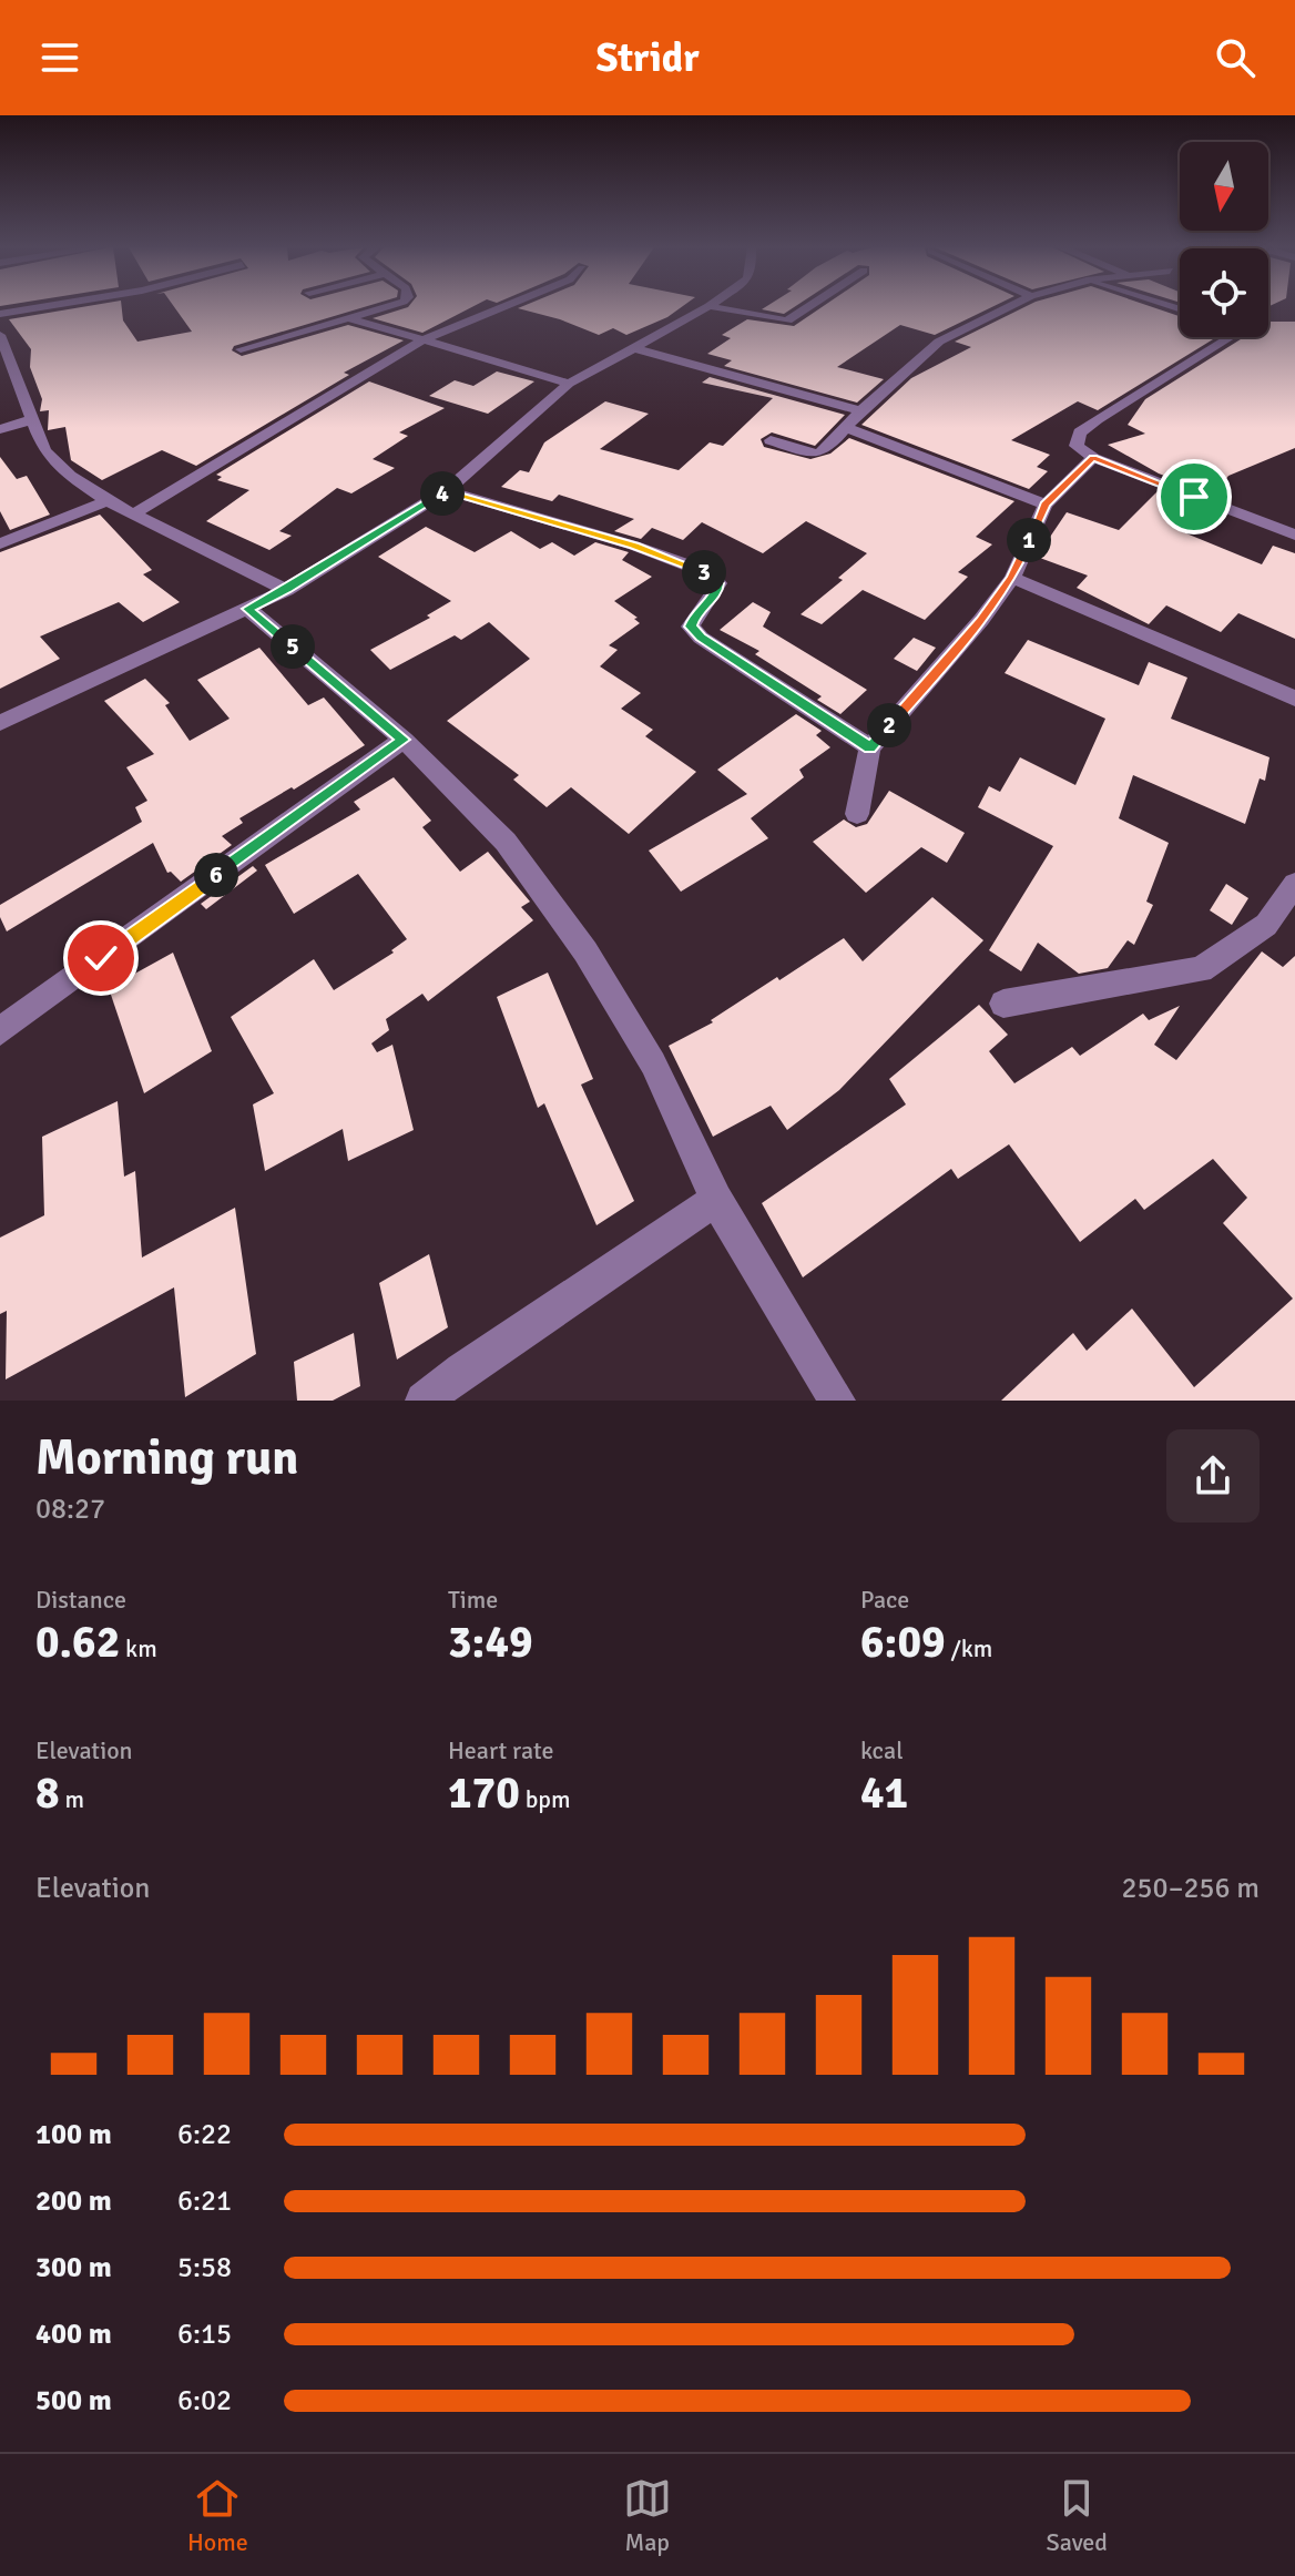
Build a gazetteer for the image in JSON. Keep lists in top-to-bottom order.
{
  "north": "bottom",
  "page": {
    "header": "Stridr",
    "pins": [
      "4",
      "1",
      "3",
      "5",
      "2",
      "6"
    ],
    "heading": ["Morning run", "08:27"],
    "stats": [
      ["Distance", "0.62 km"],
      ["Time", "3:49"],
      ["Pace", "6:09 /km"],
      ["Elevation", "8 m"],
      ["Heart rate", "170 bpm"],
      ["kcal", "41"]
    ],
    "chart": ["Elevation", "250–256 m"],
    "list": [
      {
        "name": "100 m",
        "note": "6:22"
      },
      {
        "name": "200 m",
        "note": "6:21"
      },
      {
        "name": "300 m",
        "note": "5:58"
      },
      {
        "name": "400 m",
        "note": "6:15"
      },
      {
        "name": "500 m",
        "note": "6:02"
      }
    ],
    "tabs": ["Home", "Map", "Saved"]
  }
}
